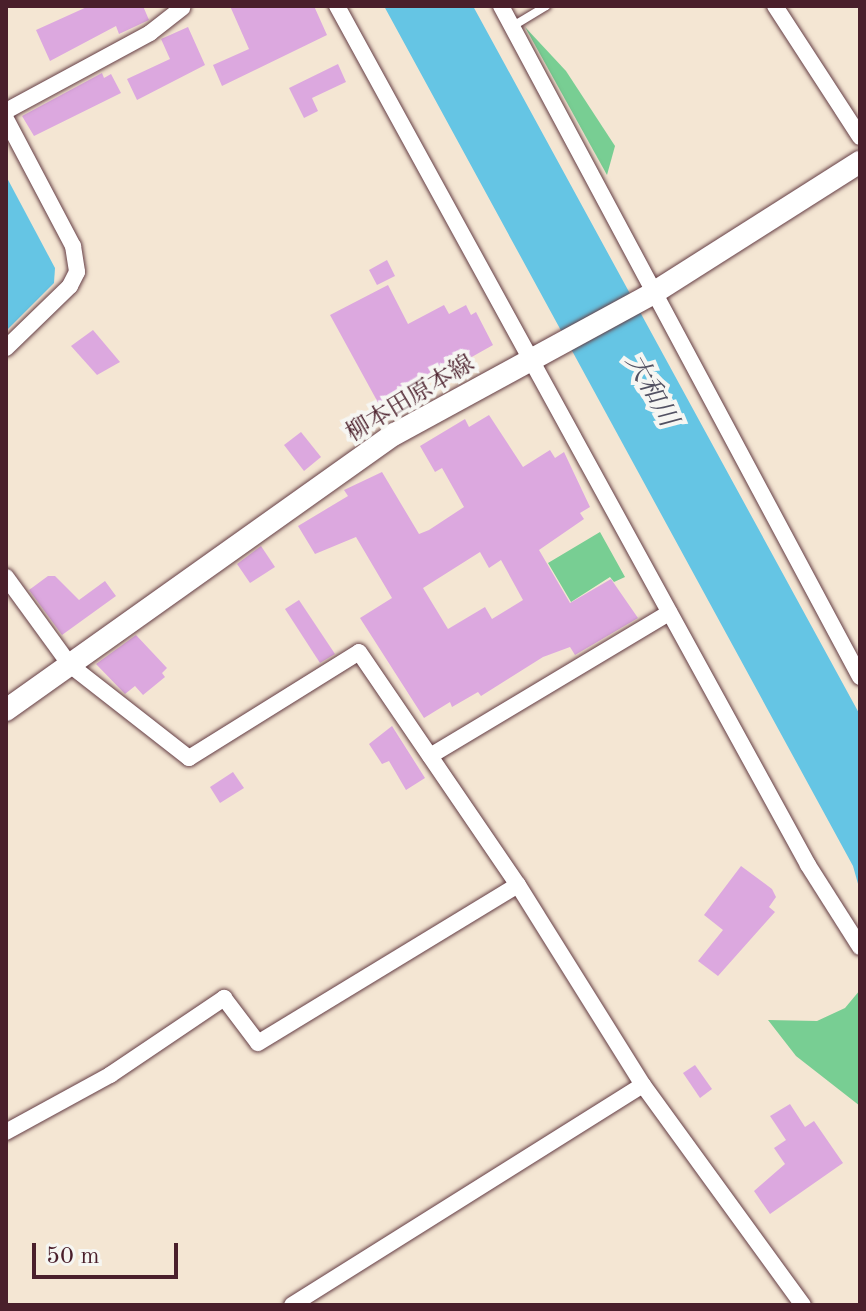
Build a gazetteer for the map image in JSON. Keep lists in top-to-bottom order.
{
  "streets": {
    "main road": ["柳本田原本線"]
  },
  "water": ["大和川"],
  "scale_bar": "50 m"
}
